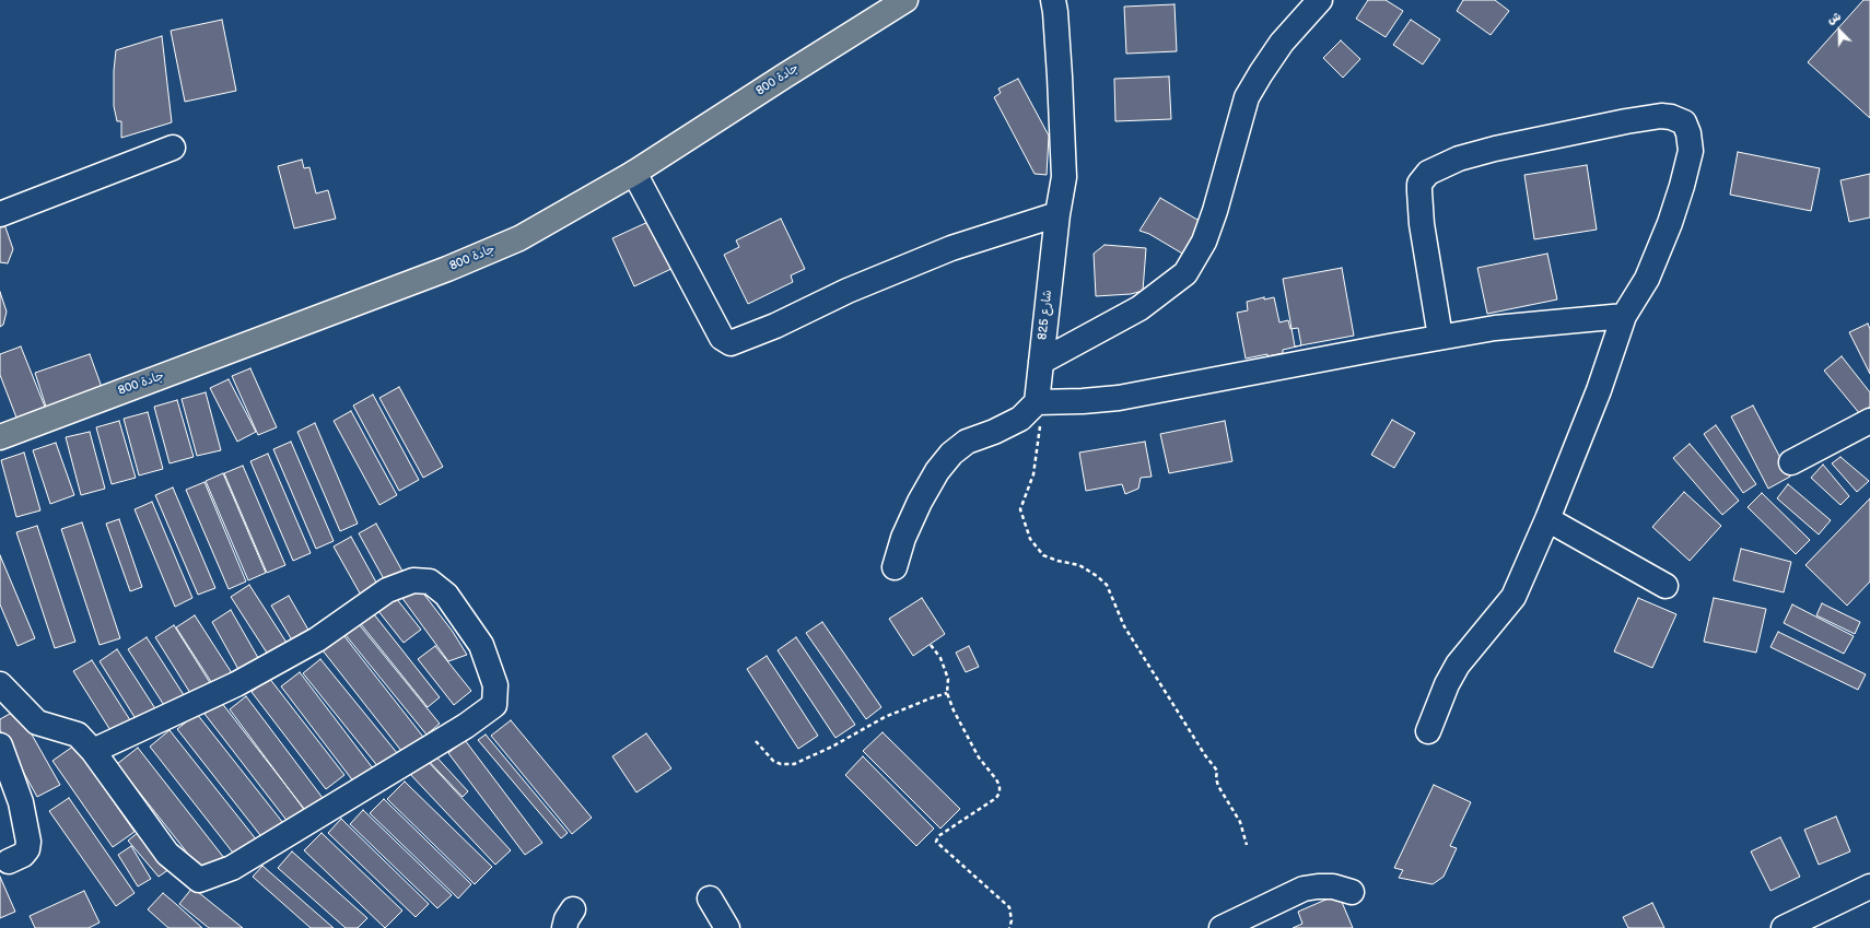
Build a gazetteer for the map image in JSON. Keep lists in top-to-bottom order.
{
  "streets": {
    "main road": ["جادة 800"],
    "street": ["شارع 825"]
  },
  "north": "top left"
}
